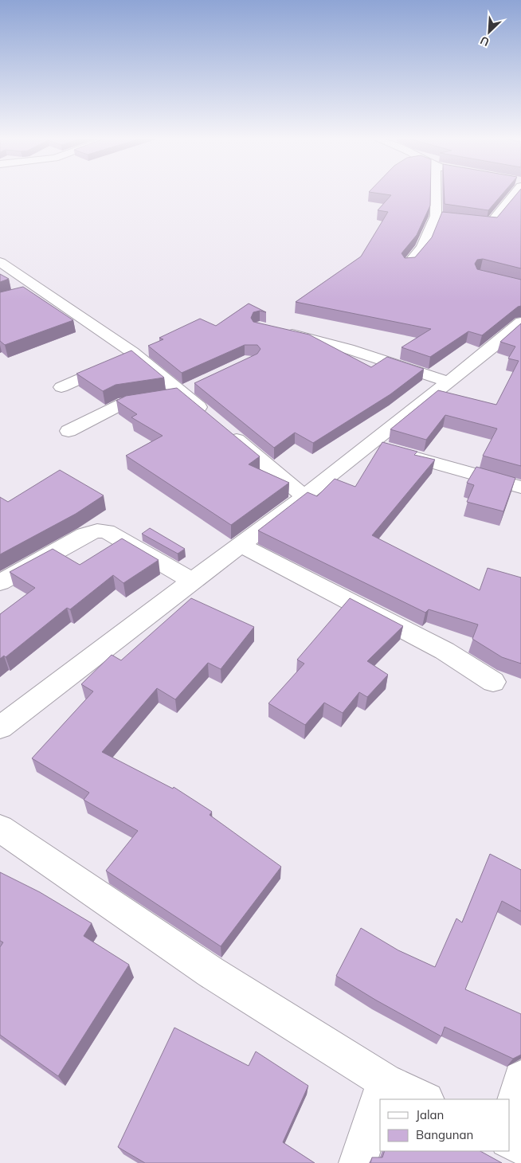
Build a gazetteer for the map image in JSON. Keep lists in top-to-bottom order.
{
  "legend": ["Jalan", "Bangunan"],
  "north": "bottom left"
}
